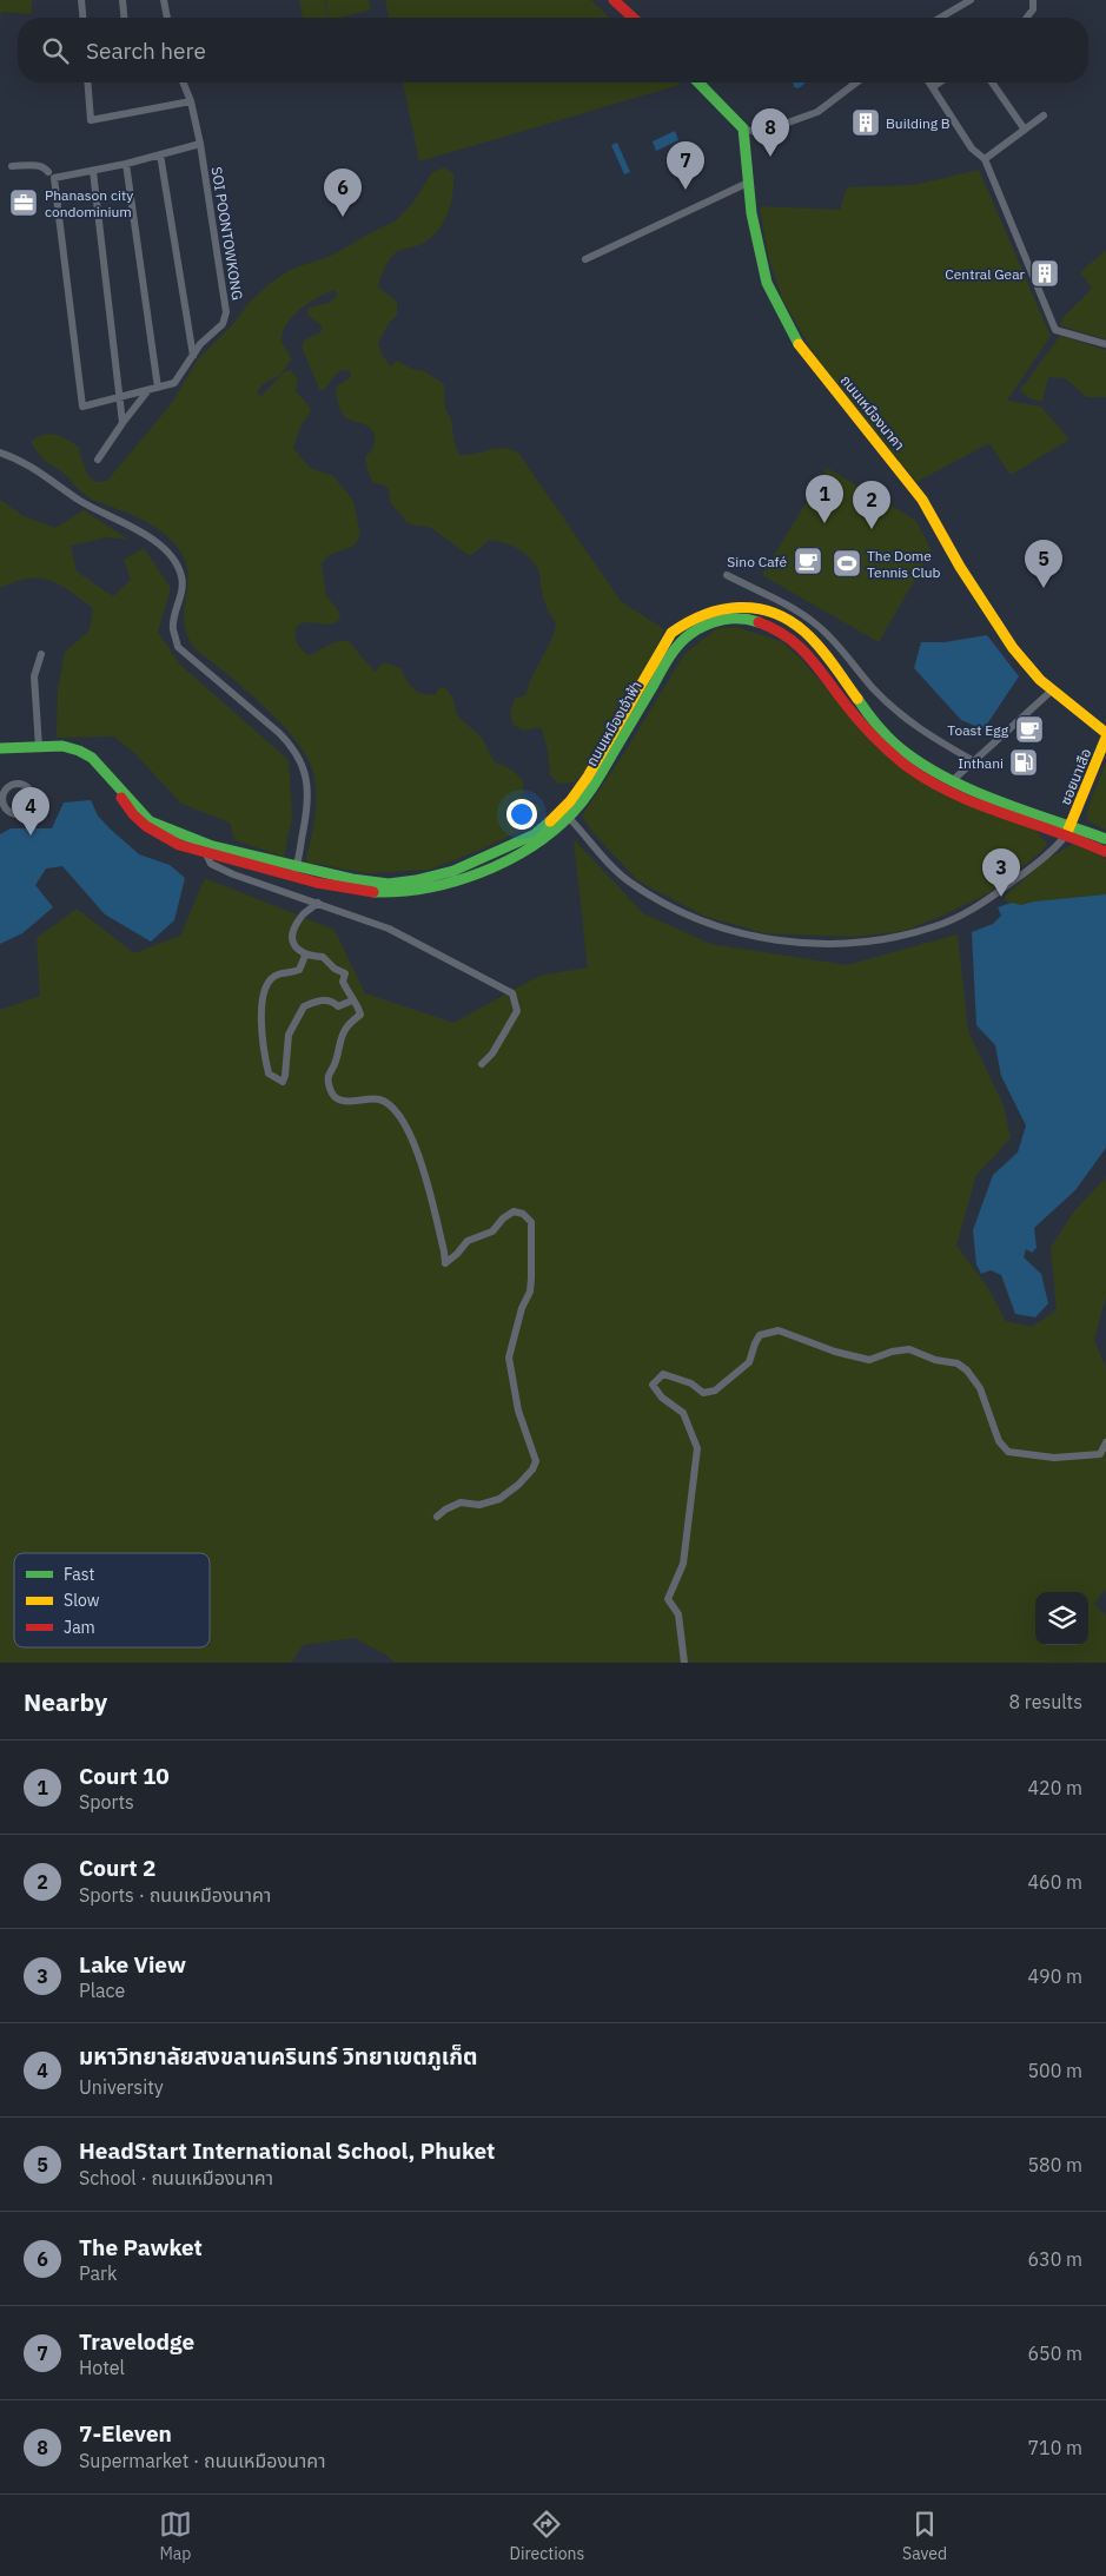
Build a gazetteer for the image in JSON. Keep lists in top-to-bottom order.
{
  "streets": {
    "street": [
      "SOI POONTOWKONG",
      "ถนนเหมืองนาคา",
      "ถนนเหมืองเจ้าฟ้า",
      "ซอยนาเสือ"
    ]
  },
  "crossings": [
    ["ถนนเหมืองเจ้าฟ้า", "ซอยนาเสือ"]
  ],
  "places": {
    "building": ["Building B", "Central Gear"],
    "office": ["Phanason city condominium"],
    "cafe": ["Sino Café", "Toast Egg"],
    "sports": ["The Dome Tennis Club"],
    "fuel station": ["Inthani"]
  },
  "legend": ["Fast", "Slow", "Jam"],
  "page": {
    "search": "Search here",
    "pins": [
      "8",
      "7",
      "6",
      "1",
      "2",
      "5",
      "4",
      "3"
    ],
    "heading": ["Nearby", "8 results"],
    "list": [
      {
        "mark": "1",
        "name": "Court 10",
        "note": "Sports",
        "value": "420 m"
      },
      {
        "mark": "2",
        "name": "Court 2",
        "note": "Sports · ถนนเหมืองนาคา",
        "value": "460 m"
      },
      {
        "mark": "3",
        "name": "Lake View",
        "note": "Place",
        "value": "490 m"
      },
      {
        "mark": "4",
        "name": "มหาวิทยาลัยสงขลานครินทร์ วิทยาเขตภูเก็ต",
        "note": "University",
        "value": "500 m"
      },
      {
        "mark": "5",
        "name": "HeadStart International School, Phuket",
        "note": "School · ถนนเหมืองนาคา",
        "value": "580 m"
      },
      {
        "mark": "6",
        "name": "The Pawket",
        "note": "Park",
        "value": "630 m"
      },
      {
        "mark": "7",
        "name": "Travelodge",
        "note": "Hotel",
        "value": "650 m"
      },
      {
        "mark": "8",
        "name": "7-Eleven",
        "note": "Supermarket · ถนนเหมืองนาคา",
        "value": "710 m"
      }
    ],
    "nav": ["Map", "Directions", "Saved"]
  }
}
